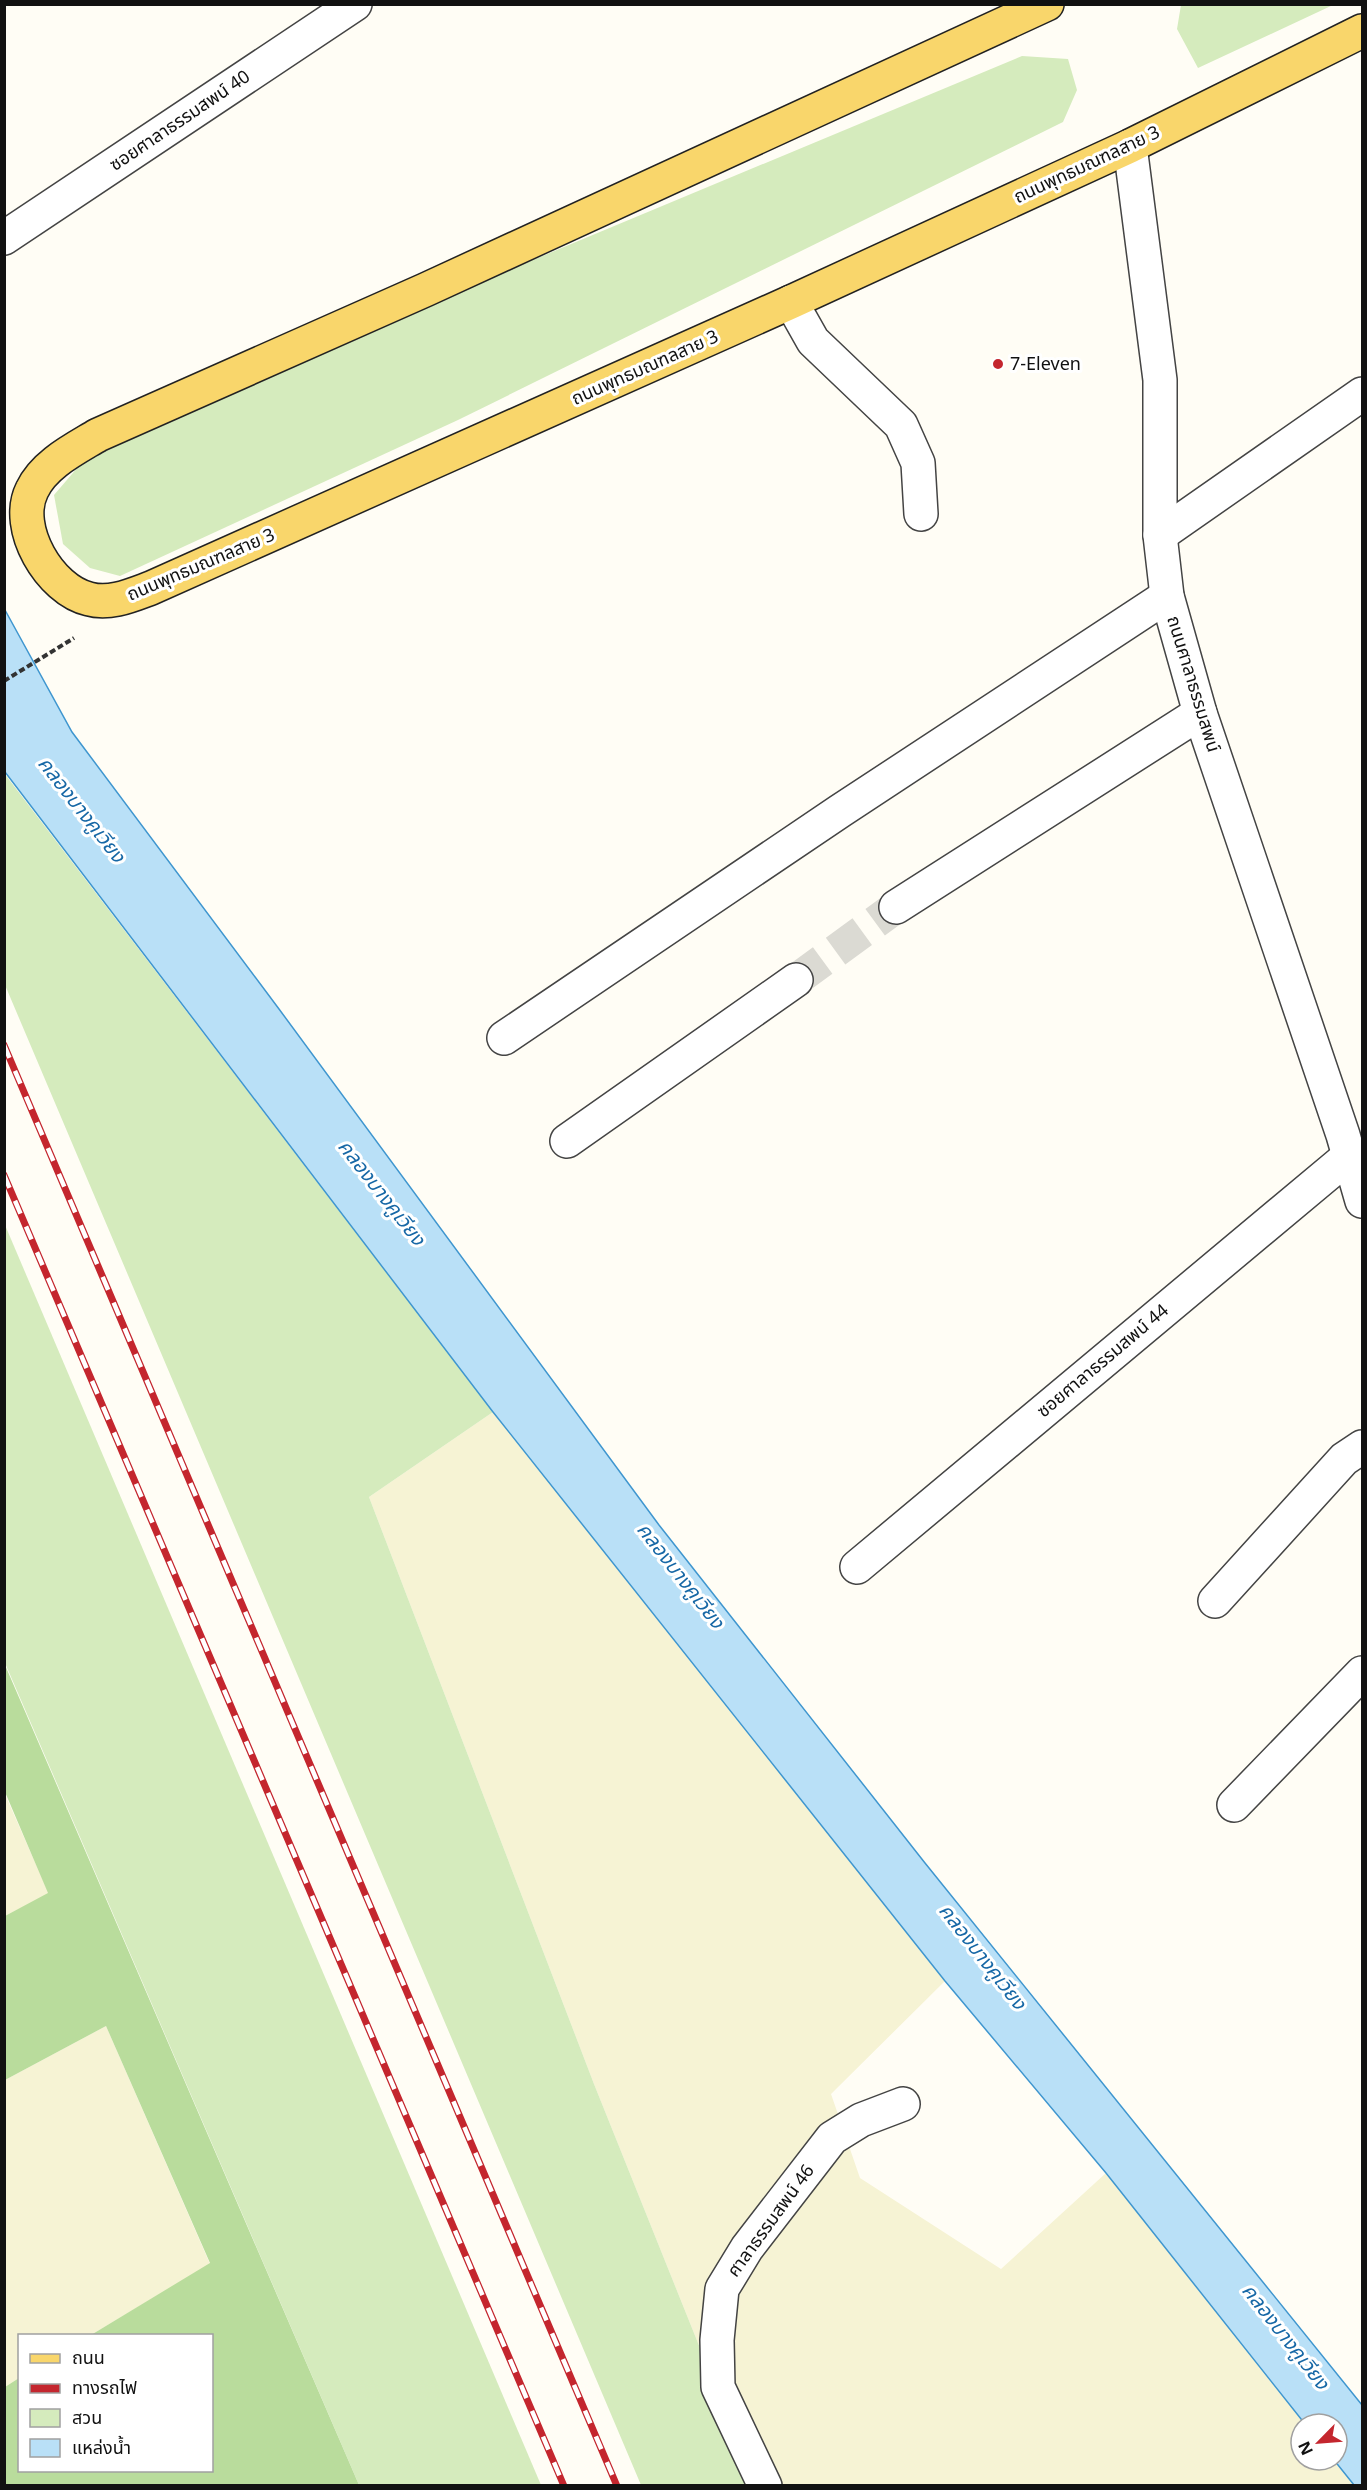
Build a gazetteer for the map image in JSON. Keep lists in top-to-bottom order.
{
  "streets": {
    "main road": ["ถนนพุทธมณฑลสาย 3"],
    "street": [
      "ซอยศาลาธรรมสพน์ 40",
      "ถนนศาลาธรรมสพน์",
      "ซอยศาลาธรรมสพน์ 44",
      "ศาลาธรรมสพน์ 46"
    ]
  },
  "crossings": [
    ["ถนนพุทธมณฑลสาย 3", "ถนนศาลาธรรมสพน์"],
    ["ถนนศาลาธรรมสพน์", "ซอยศาลาธรรมสพน์ 44"]
  ],
  "water": ["คลองบางคูเวียง"],
  "places": ["7-Eleven"],
  "legend": [
    "ถนน",
    "ทางรถไฟ",
    "สวน",
    "แหล่งน้ำ"
  ],
  "north": "bottom left"
}
